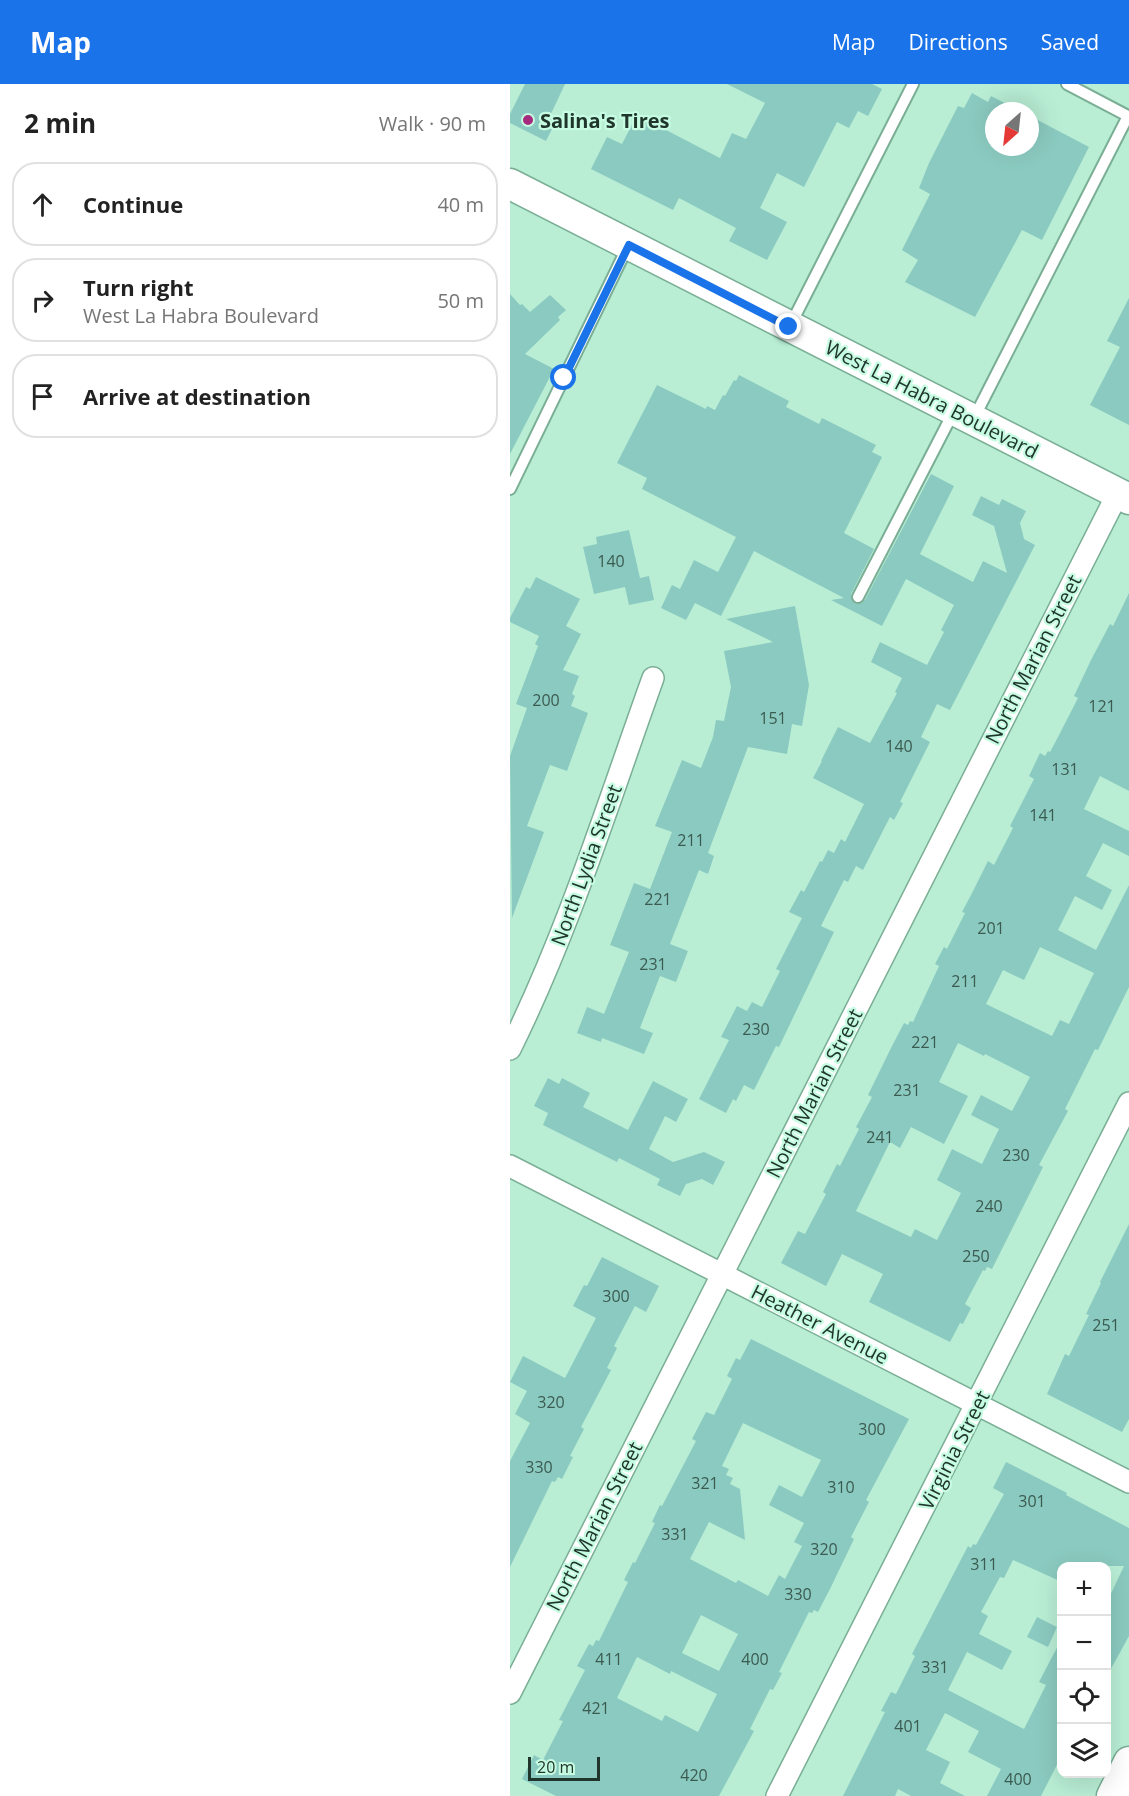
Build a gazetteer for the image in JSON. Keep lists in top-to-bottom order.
{
  "streets": {
    "main road": ["West La Habra Boulevard"],
    "street": [
      "North Marian Street",
      "North Lydia Street",
      "Heather Avenue",
      "Virginia Street"
    ]
  },
  "crossings": [
    ["West La Habra Boulevard", "North Marian Street"],
    ["North Marian Street", "Heather Avenue"],
    ["Heather Avenue", "Virginia Street"]
  ],
  "places": ["Salina's Tires"],
  "house_numbers": [
    "140",
    "200",
    "121",
    "151",
    "140",
    "131",
    "141",
    "211",
    "221",
    "201",
    "231",
    "211",
    "230",
    "221",
    "231",
    "241",
    "230",
    "240",
    "250",
    "300",
    "251",
    "320",
    "300",
    "330",
    "321",
    "310",
    "301",
    "331",
    "320",
    "311",
    "330",
    "411",
    "400",
    "331",
    "421",
    "401",
    "420",
    "400"
  ],
  "scale_bar": "20 m",
  "north": "bottom left",
  "page": {
    "header": "Map",
    "nav": ["Map", "Directions", "Saved"],
    "heading": ["2 min", "Walk · 90 m"],
    "list": [
      ["Continue", "40 m"],
      ["Turn right", "West La Habra Boulevard", "50 m"],
      "Arrive at destination"
    ],
    "map_buttons": ["+", "−"],
    "scale": "20 m"
  }
}
